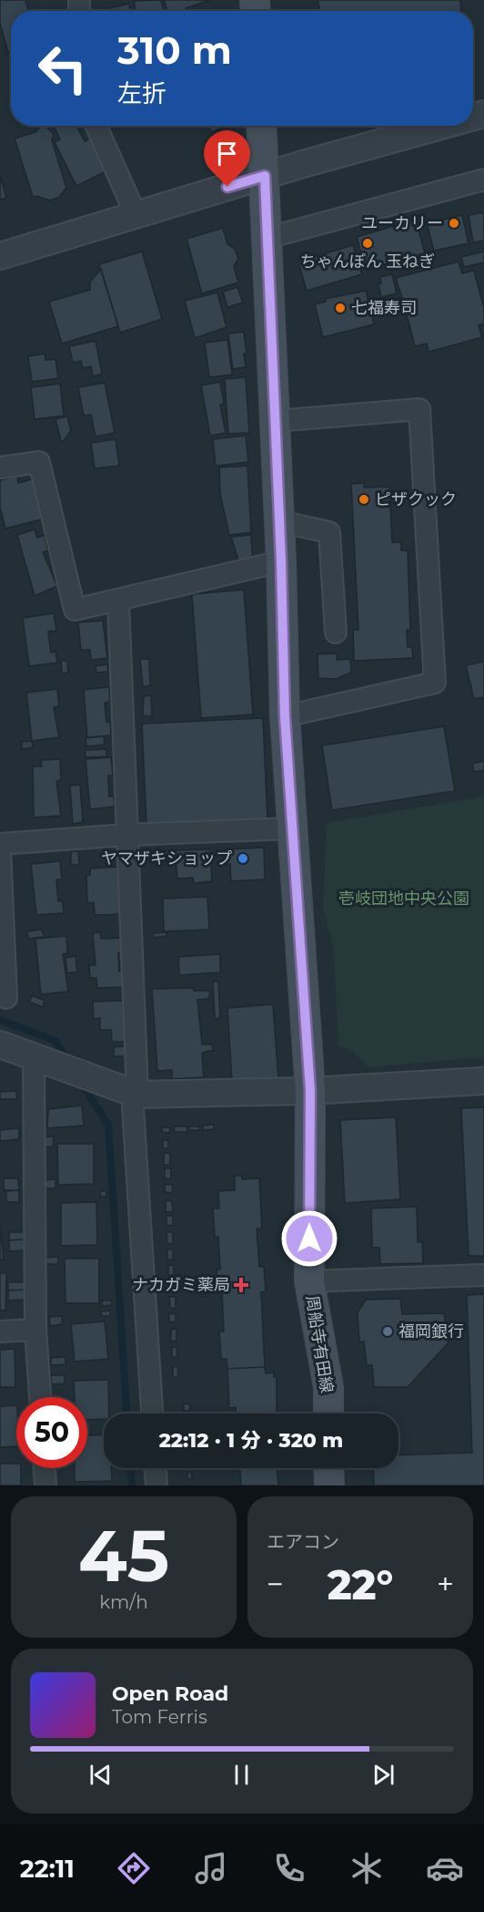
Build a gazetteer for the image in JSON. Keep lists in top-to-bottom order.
{
  "streets": {
    "main road": ["周船寺有田線"]
  },
  "parks": ["壱岐団地中央公園"],
  "places": {
    "other": [
      "ユーカリー",
      "ちゃんぽん 玉ねぎ",
      "七福寿司",
      "ピザクック",
      "ヤマザキショップ",
      "福岡銀行"
    ],
    "health": ["ナカガミ薬局"]
  },
  "page": {
    "turn": ["310 m", "左折"],
    "limit": "50",
    "trip": "22:12 · 1 分 · 320 m",
    "tile": [
      ["45", "km/h"],
      "エアコン"
    ],
    "heat": ["−", "22°", "+"],
    "song": ["Open Road", "Tom Ferris"],
    "tabs": "22:11"
  }
}
